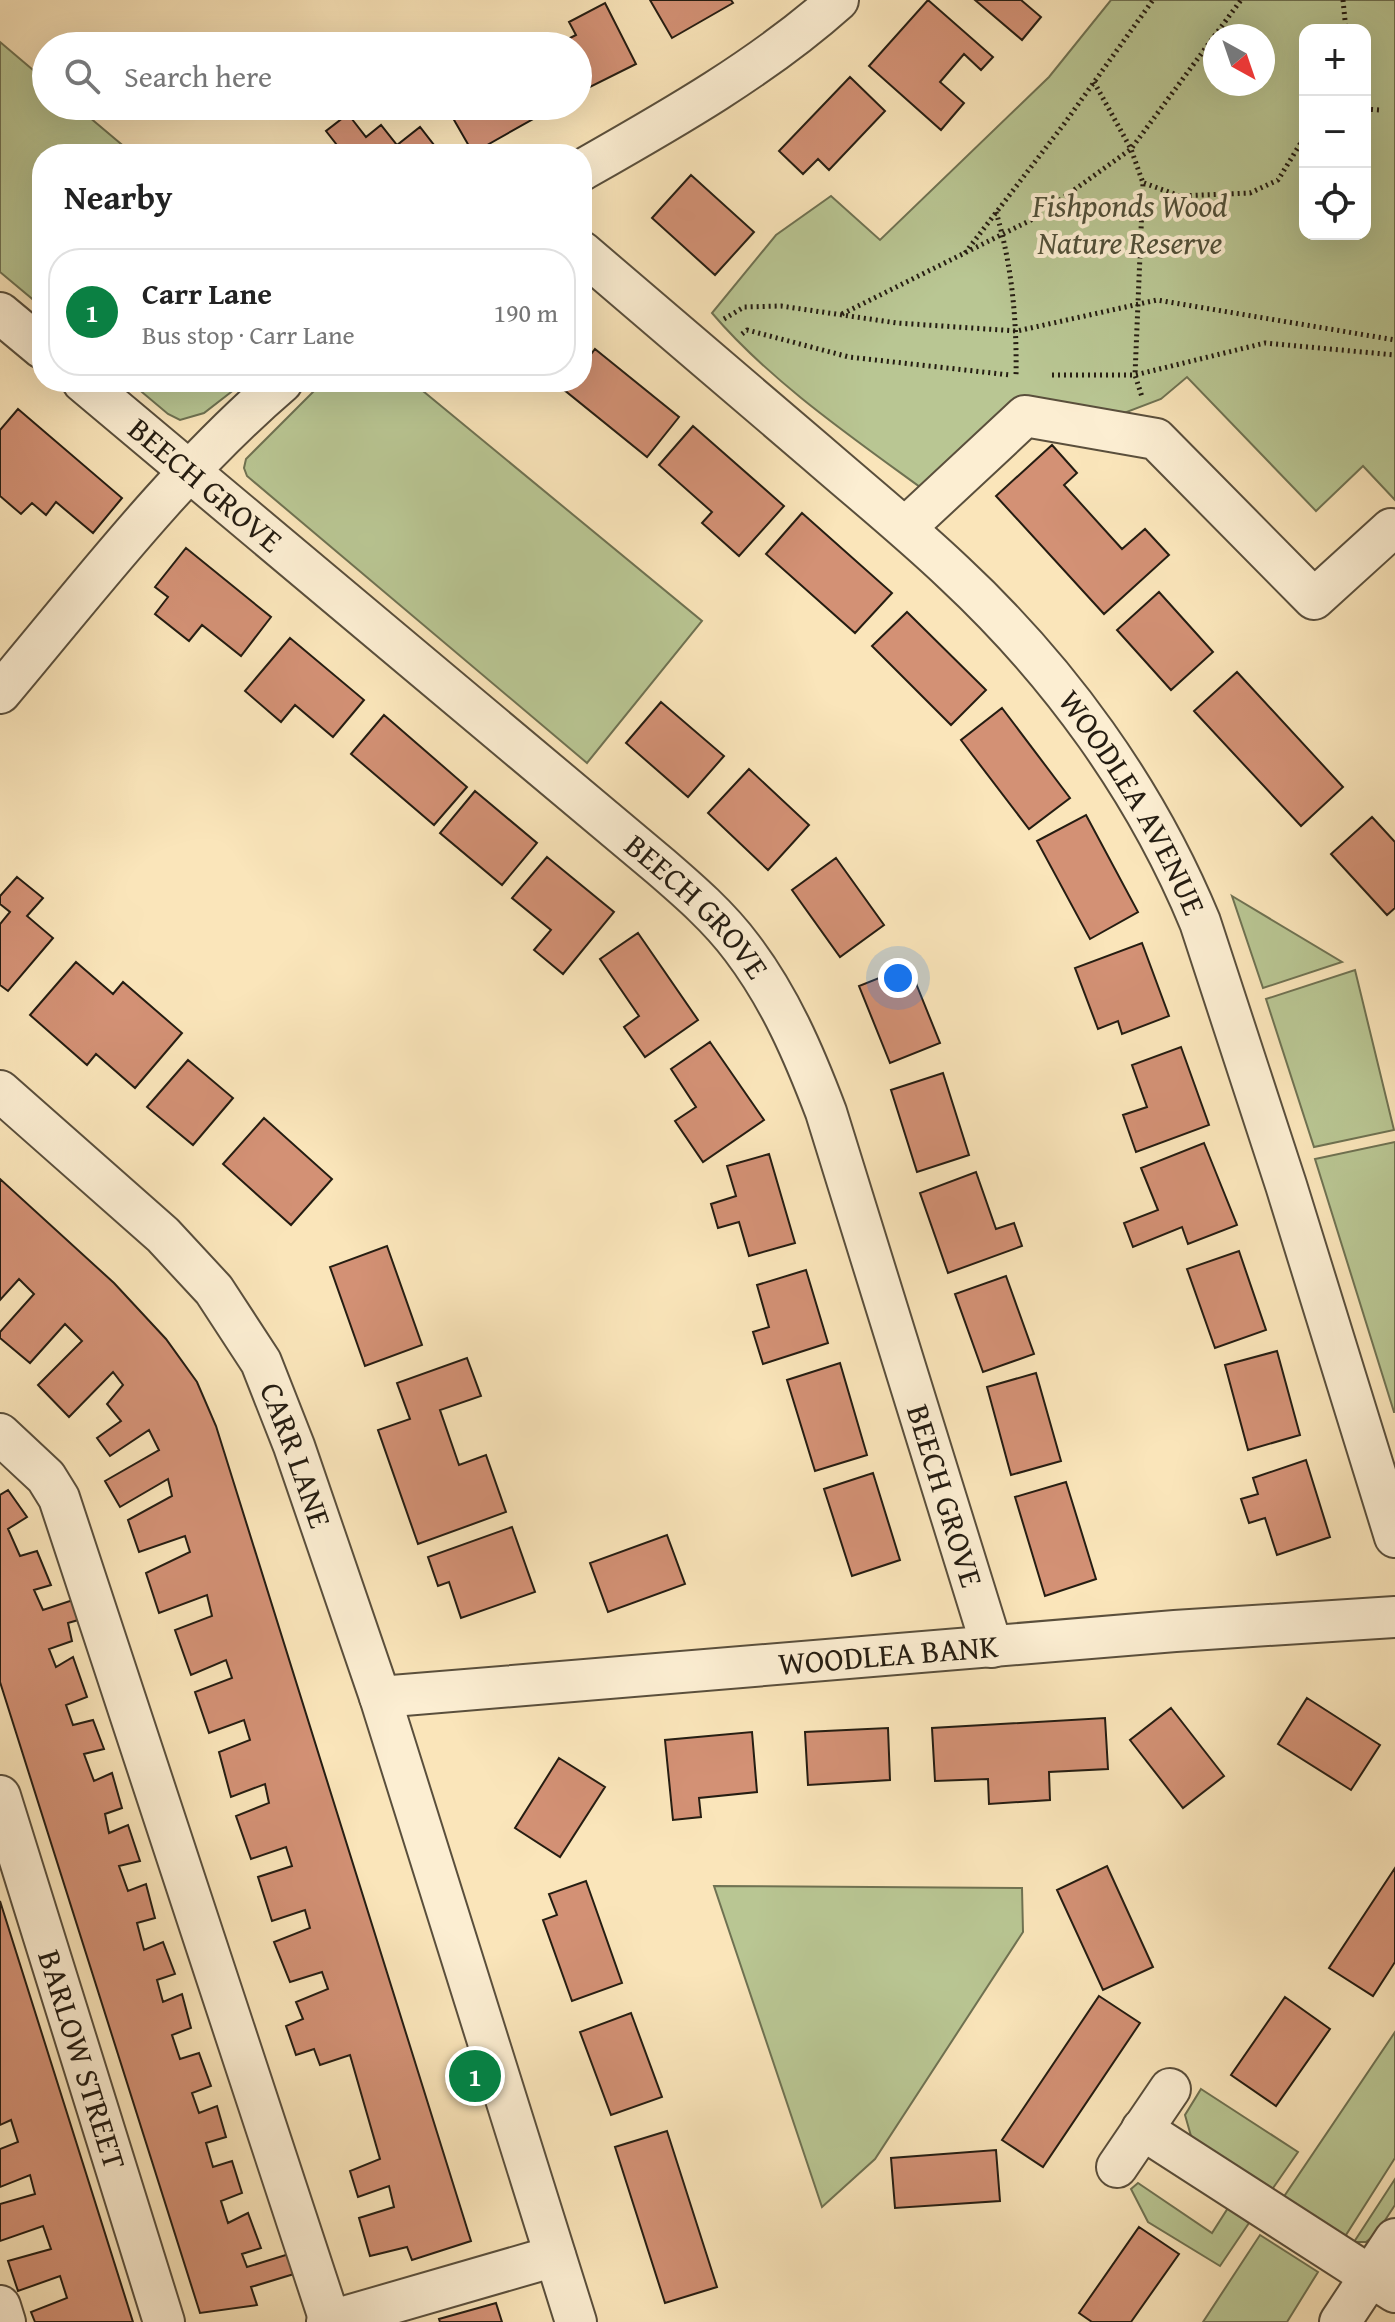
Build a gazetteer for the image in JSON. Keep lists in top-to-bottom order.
{
  "streets": {
    "street": [
      "BEECH GROVE",
      "WOODLEA AVENUE",
      "CARR LANE",
      "WOODLEA BANK",
      "BARLOW STREET"
    ]
  },
  "crossings": [
    ["BEECH GROVE", "WOODLEA BANK"],
    ["CARR LANE", "WOODLEA BANK"]
  ],
  "parks": ["Fishponds Wood Nature Reserve"],
  "north": "bottom right",
  "page": {
    "map_buttons": ["+", "−"],
    "search": "Search here",
    "heading": "Nearby",
    "list": [
      {
        "mark": "1",
        "name": "Carr Lane",
        "note": "Bus stop · Carr Lane",
        "value": "190 m"
      }
    ],
    "pins": "1"
  }
}
